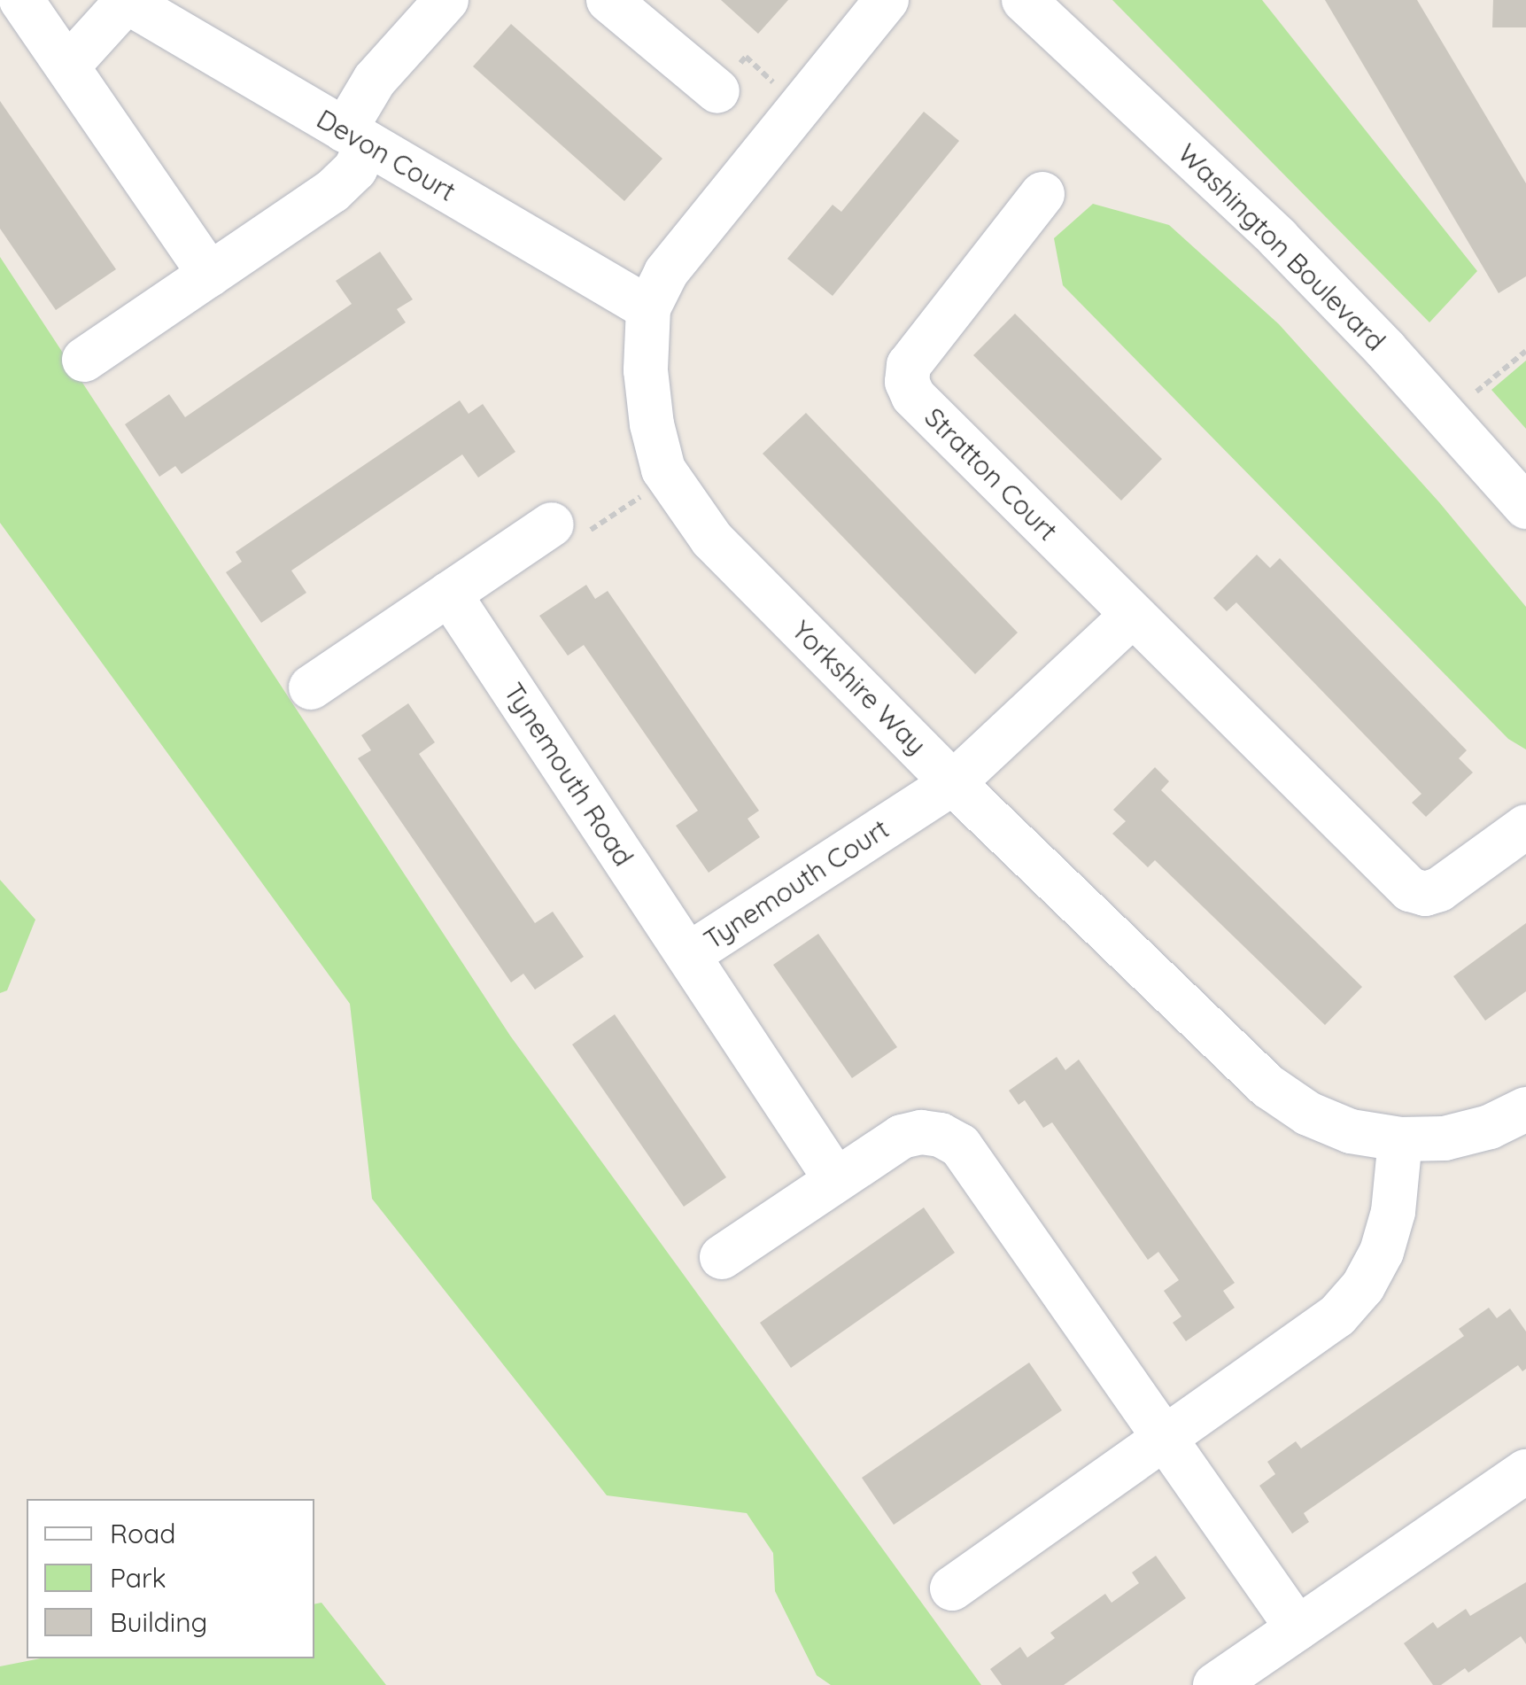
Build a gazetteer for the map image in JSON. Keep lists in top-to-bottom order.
{
  "streets": {
    "street": [
      "Devon Court",
      "Washington Boulevard",
      "Stratton Court",
      "Yorkshire Way",
      "Tynemouth Road",
      "Tynemouth Court"
    ]
  },
  "crossings": [
    ["Devon Court", "Yorkshire Way"],
    ["Yorkshire Way", "Tynemouth Court"],
    ["Tynemouth Road", "Tynemouth Court"]
  ],
  "legend": ["Road", "Park", "Building"]
}
